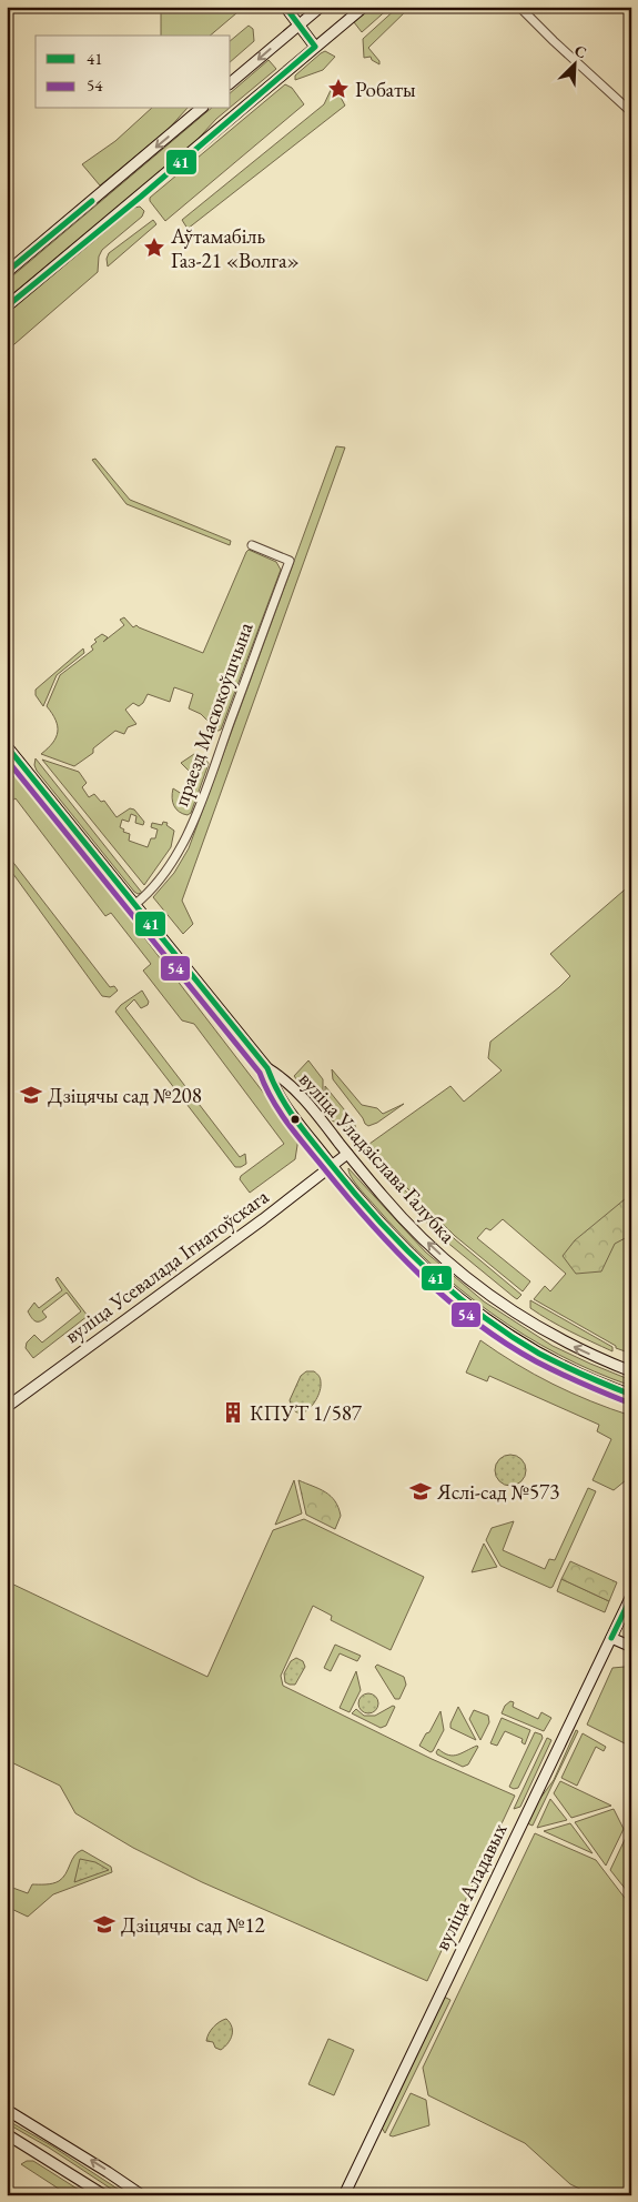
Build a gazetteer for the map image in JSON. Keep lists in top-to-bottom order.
{
  "streets": {
    "main road": ["вуліца Уладзіслава Галубка", "вуліца Усевалада Ігнатоўскага", "вуліца Аладавых"],
    "street": ["праезд Масюкоўшчына"]
  },
  "crossings": [
    ["праезд Масюкоўшчына", "вуліца Уладзіслава Галубка"],
    ["вуліца Уладзіслава Галубка", "вуліца Усевалада Ігнатоўскага"]
  ],
  "places": {
    "place": ["Робаты", "Аўтамабіль Газ-21 «Волга»"],
    "school or university": ["Дзіцячы сад №208", "Яслі-сад №573", "Дзіцячы сад №12"],
    "building": ["КПУТ 1/587"]
  },
  "lines": ["transit line 41", "transit line 54"],
  "legend": ["41", "54"],
  "north": "top right"
}
